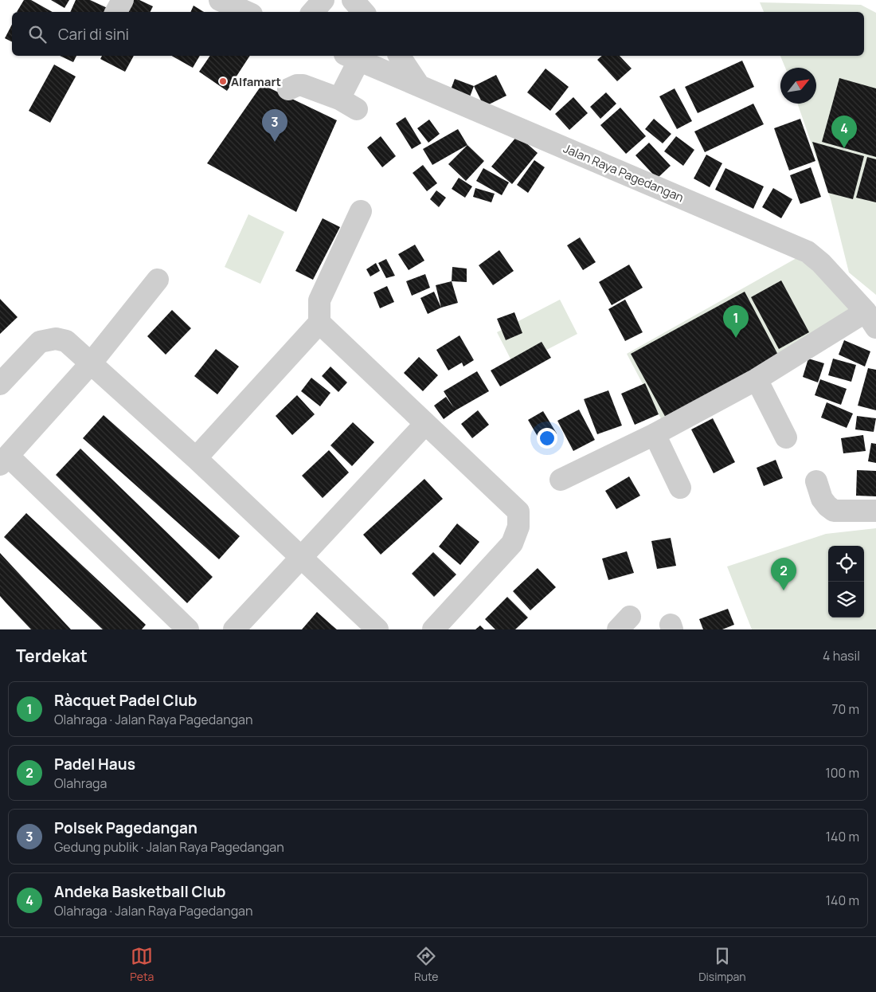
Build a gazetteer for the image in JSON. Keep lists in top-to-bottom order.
{
  "streets": {
    "street": ["Jalan Raya Pagedangan"]
  },
  "places": ["Alfamart"],
  "north": "top right",
  "page": {
    "search": "Cari di sini",
    "pins": [
      "3",
      "4",
      "1",
      "2"
    ],
    "heading": ["Terdekat", "4 hasil"],
    "list": [
      {
        "mark": "1",
        "name": "Ràcquet Padel Club",
        "note": "Olahraga · Jalan Raya Pagedangan",
        "value": "70 m"
      },
      {
        "mark": "2",
        "name": "Padel Haus",
        "note": "Olahraga",
        "value": "100 m"
      },
      {
        "mark": "3",
        "name": "Polsek Pagedangan",
        "note": "Gedung publik · Jalan Raya Pagedangan",
        "value": "140 m"
      },
      {
        "mark": "4",
        "name": "Andeka Basketball Club",
        "note": "Olahraga · Jalan Raya Pagedangan",
        "value": "140 m"
      }
    ],
    "nav": ["Peta", "Rute", "Disimpan"]
  }
}
